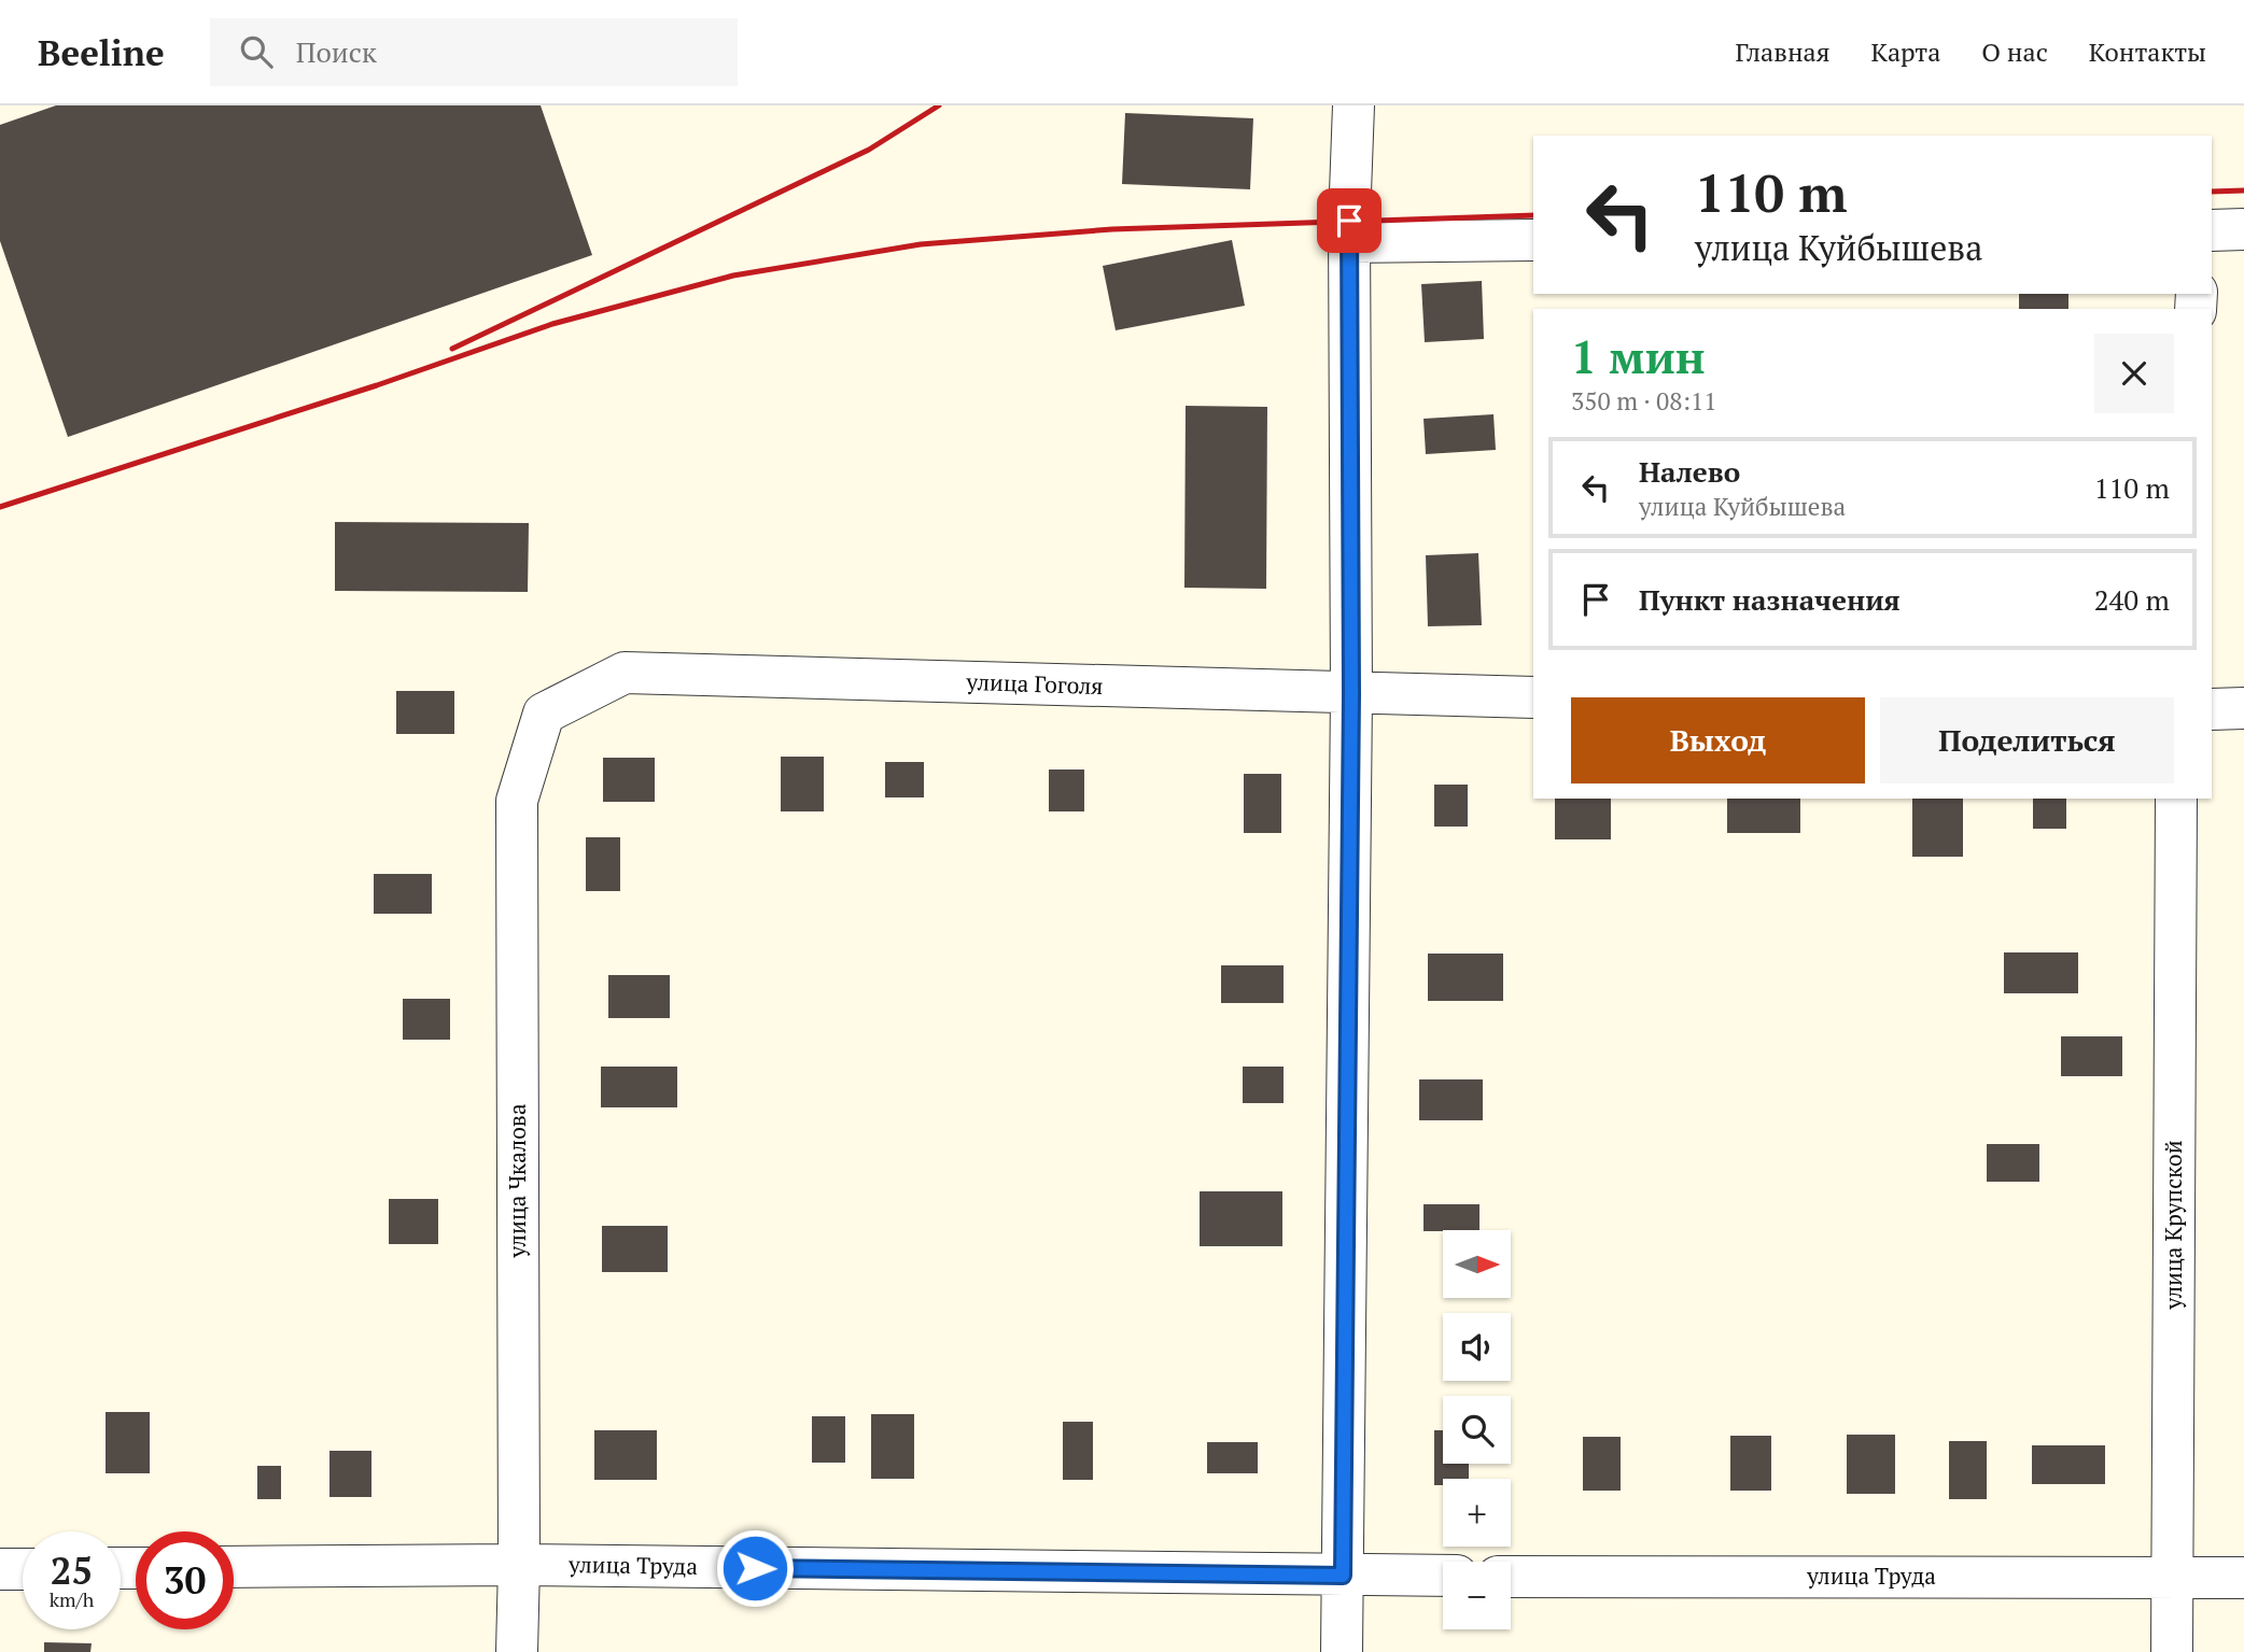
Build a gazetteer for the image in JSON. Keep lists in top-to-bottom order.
{
  "streets": {
    "street": [
      "улица Гоголя",
      "улица Чкалова",
      "улица Крупской",
      "улица Труда"
    ]
  },
  "crossings": [
    ["улица Гоголя", "улица Чкалова"],
    ["улица Чкалова", "улица Труда"],
    ["улица Крупской", "улица Труда"]
  ],
  "north": "right",
  "page": {
    "header": "Beeline",
    "search": "Поиск",
    "nav": [
      "Главная",
      "Карта",
      "О нас",
      "Контакты"
    ],
    "turn": ["110 m", "улица Куйбышева"],
    "heading": ["1 мин", "350 m · 08:11"],
    "list": [
      {
        "name": "Налево",
        "note": "улица Куйбышева",
        "value": "110 m"
      },
      {
        "name": "Пункт назначения",
        "value": "240 m"
      }
    ],
    "buttons": ["Выход", "Поделиться"],
    "map_buttons": ["+", "−"],
    "speed": "25 km/h",
    "limit": "30"
  }
}
